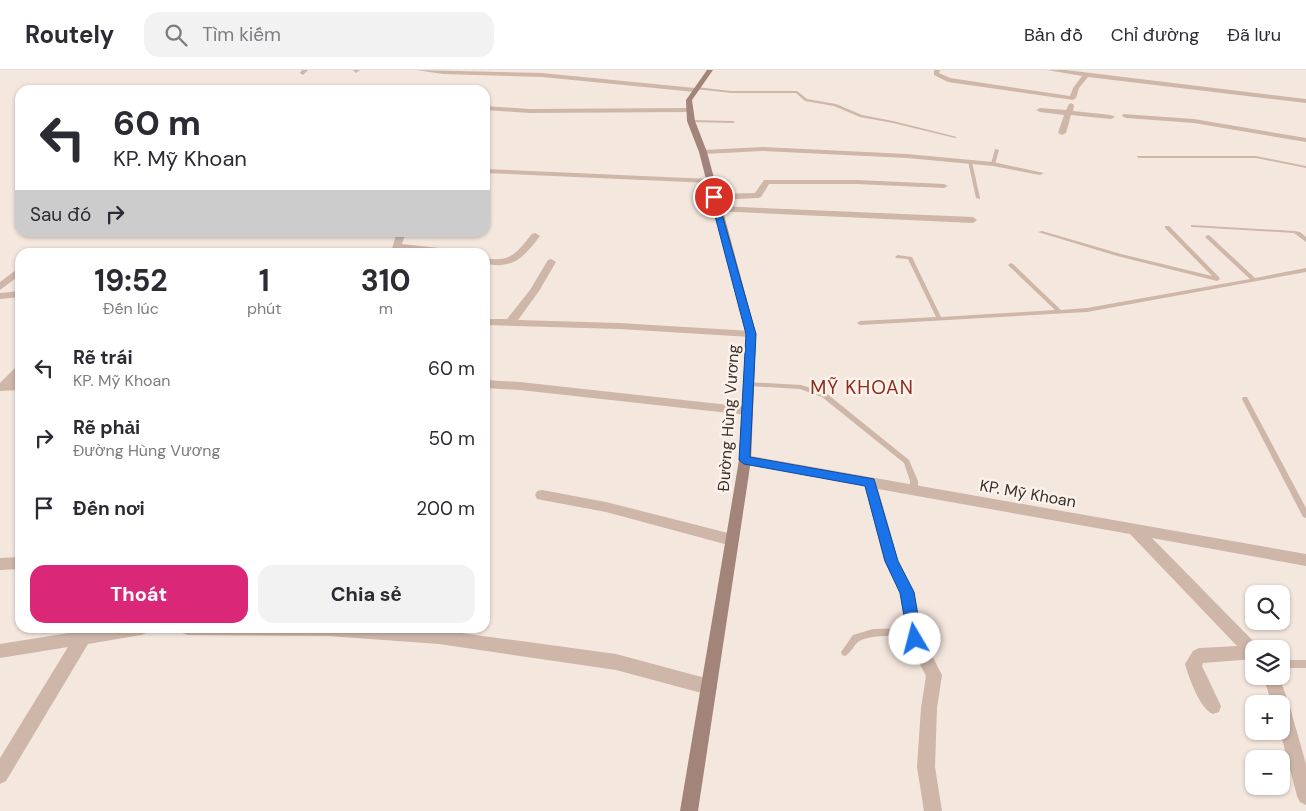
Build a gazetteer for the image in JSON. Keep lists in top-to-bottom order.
{
  "streets": {
    "street": ["Đường Hùng Vương", "KP. Mỹ Khoan"]
  },
  "crossings": [
    ["Đường Hùng Vương", "KP. Mỹ Khoan"]
  ],
  "districts": ["MỸ KHOAN"],
  "page": {
    "header": "Routely",
    "search": "Tìm kiếm",
    "nav": ["Bản đồ", "Chỉ đường", "Đã lưu"],
    "turn": ["60 m", "KP. Mỹ Khoan"],
    "then": "Sau đó",
    "eta": [
      "19:52",
      "Đến lúc",
      "1",
      "phút",
      "310",
      "m"
    ],
    "list": [
      {
        "name": "Rẽ trái",
        "note": "KP. Mỹ Khoan",
        "value": "60 m"
      },
      {
        "name": "Rẽ phải",
        "note": "Đường Hùng Vương",
        "value": "50 m"
      },
      {
        "name": "Đến nơi",
        "value": "200 m"
      }
    ],
    "buttons": ["Thoát", "Chia sẻ"],
    "map_buttons": ["+", "−"]
  }
}
